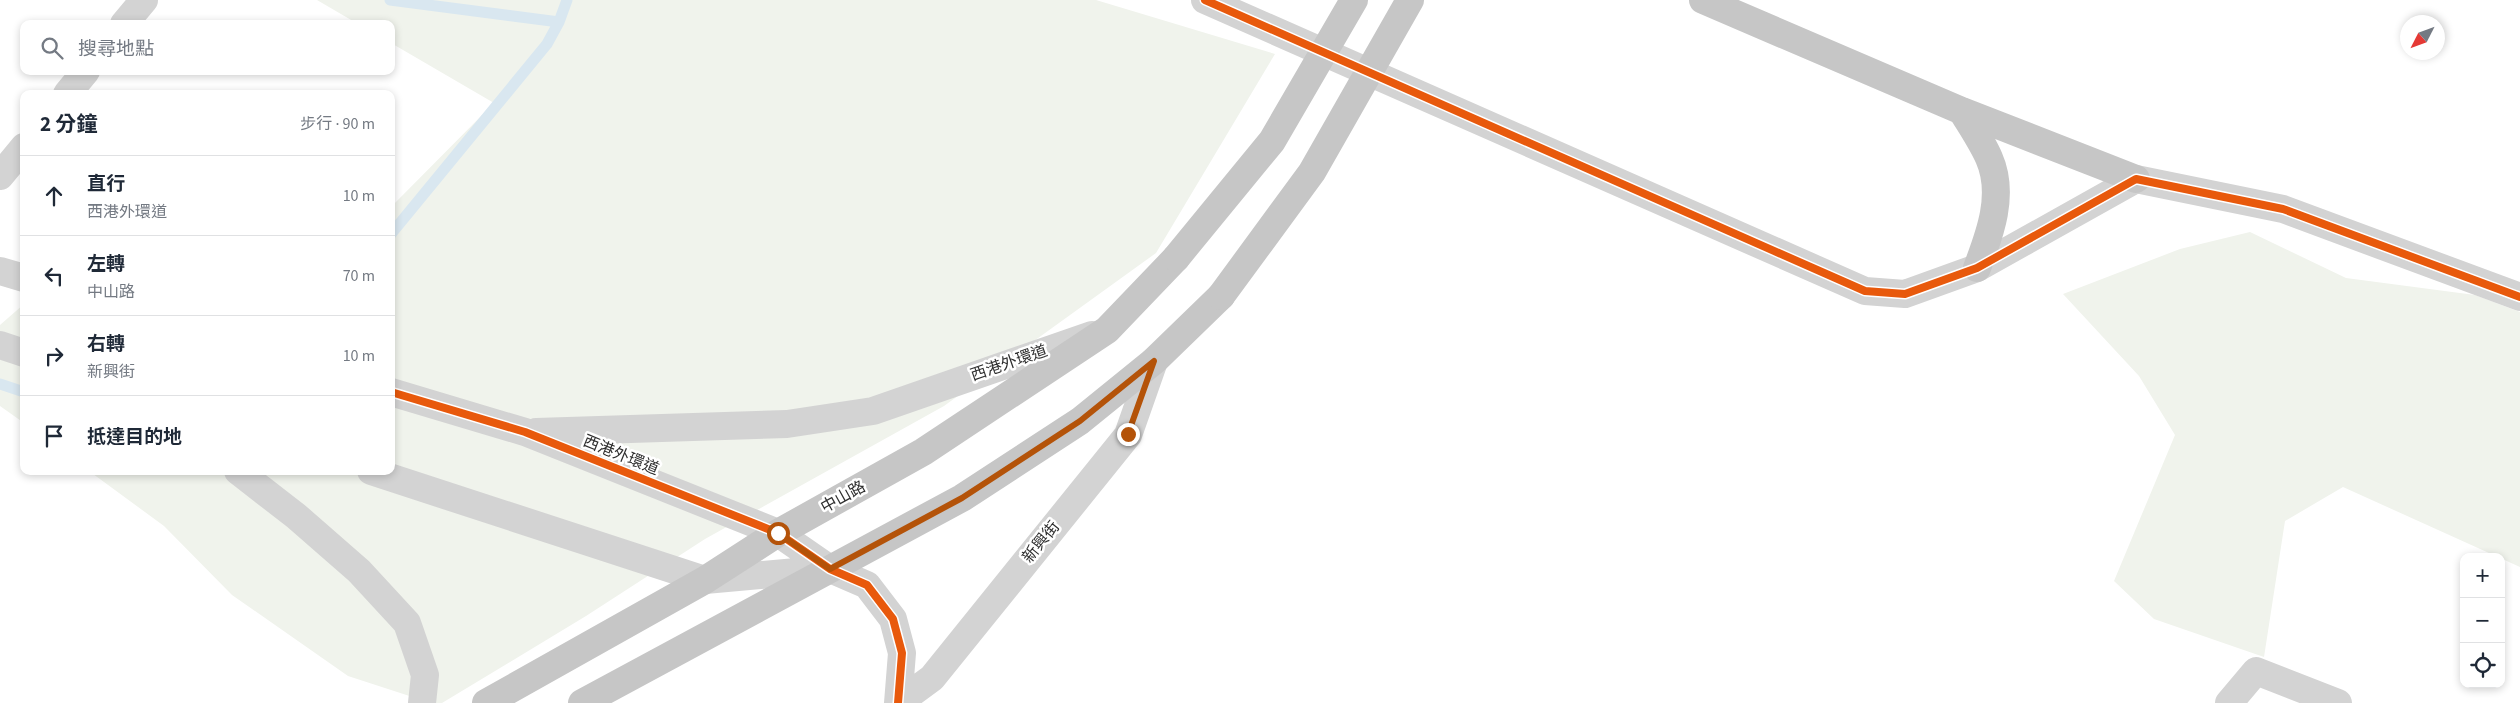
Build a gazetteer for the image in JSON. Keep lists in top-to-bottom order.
{
  "streets": {
    "main road": ["中山路"],
    "street": ["西港外環道", "新興街"]
  },
  "crossings": [
    ["西港外環道", "中山路"],
    ["西港外環道", "新興街"]
  ],
  "north": "bottom left",
  "page": {
    "search": "搜尋地點",
    "heading": ["2 分鐘", "步行 · 90 m"],
    "list": [
      ["直行", "西港外環道", "10 m"],
      ["左轉", "中山路", "70 m"],
      ["右轉", "新興街", "10 m"],
      "抵達目的地"
    ],
    "map_buttons": ["+", "−"]
  }
}
